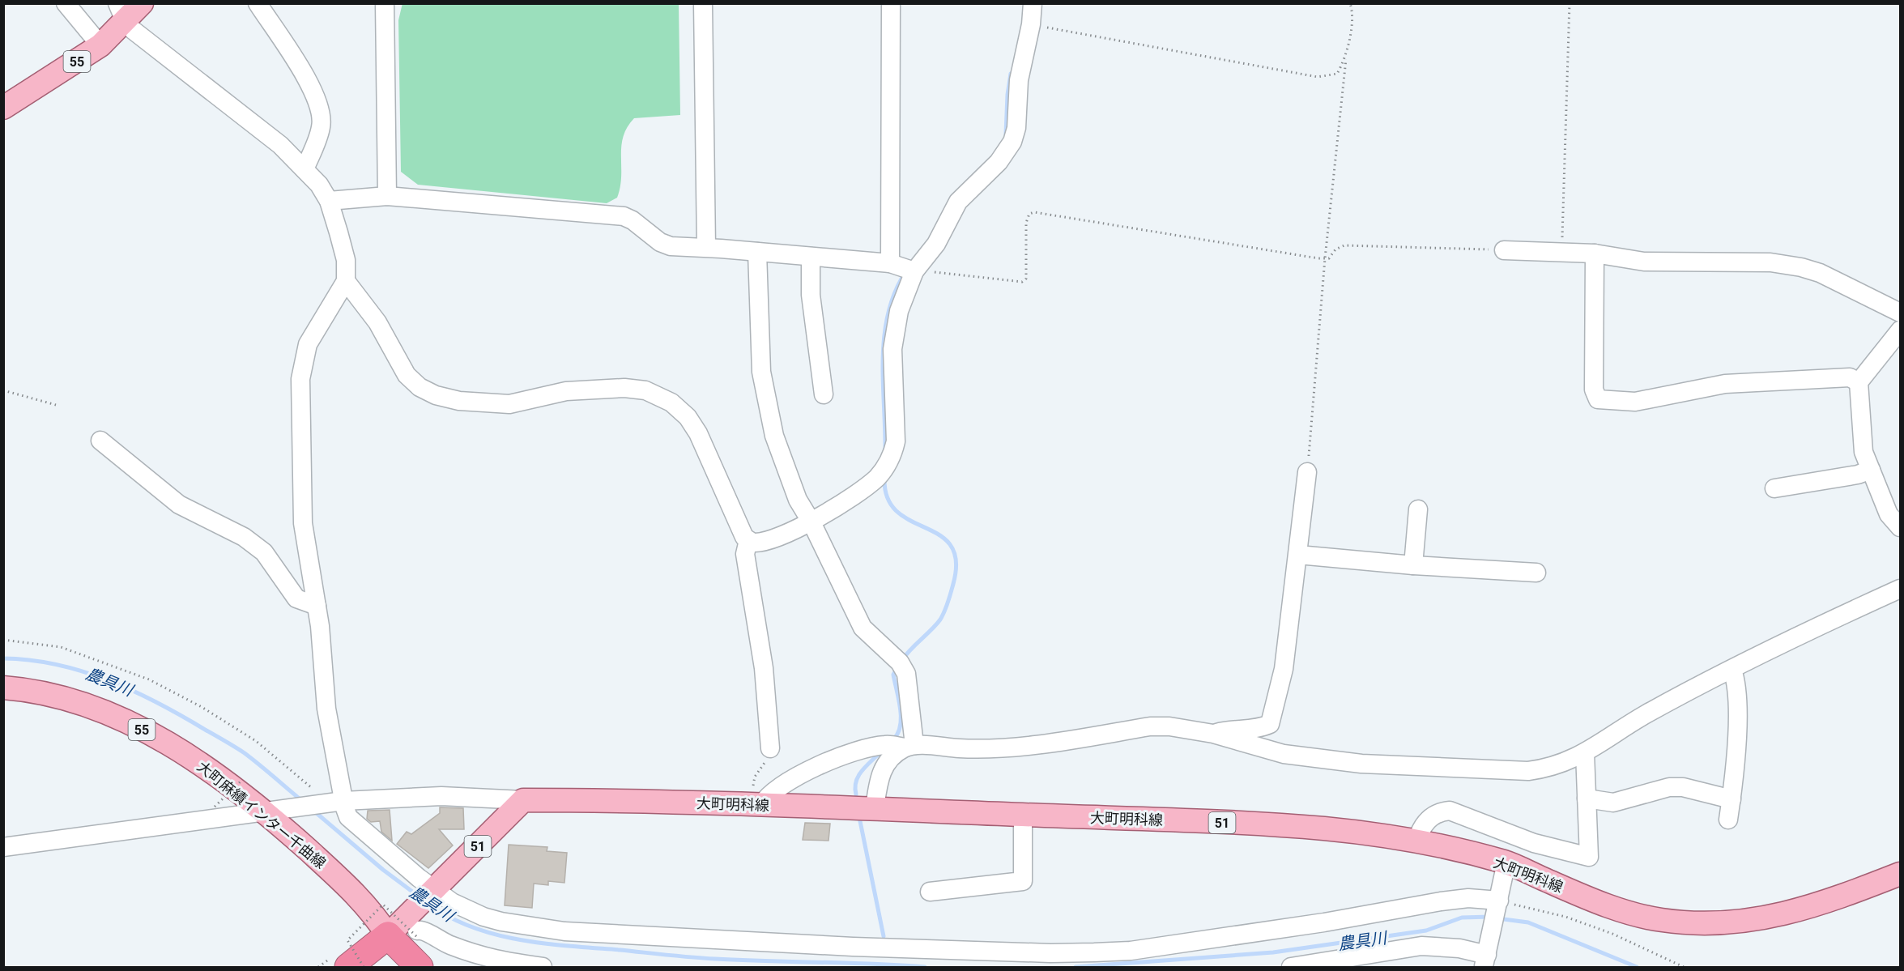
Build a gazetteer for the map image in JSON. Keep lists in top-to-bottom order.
{
  "streets": {
    "main road": [
      "55",
      "大町明科線",
      "大町麻績インター千曲線",
      "51"
    ]
  },
  "crossings": [
    ["大町明科線", "51"],
    ["大町麻績インター千曲線", "51"]
  ],
  "water": ["農具川"]
}
